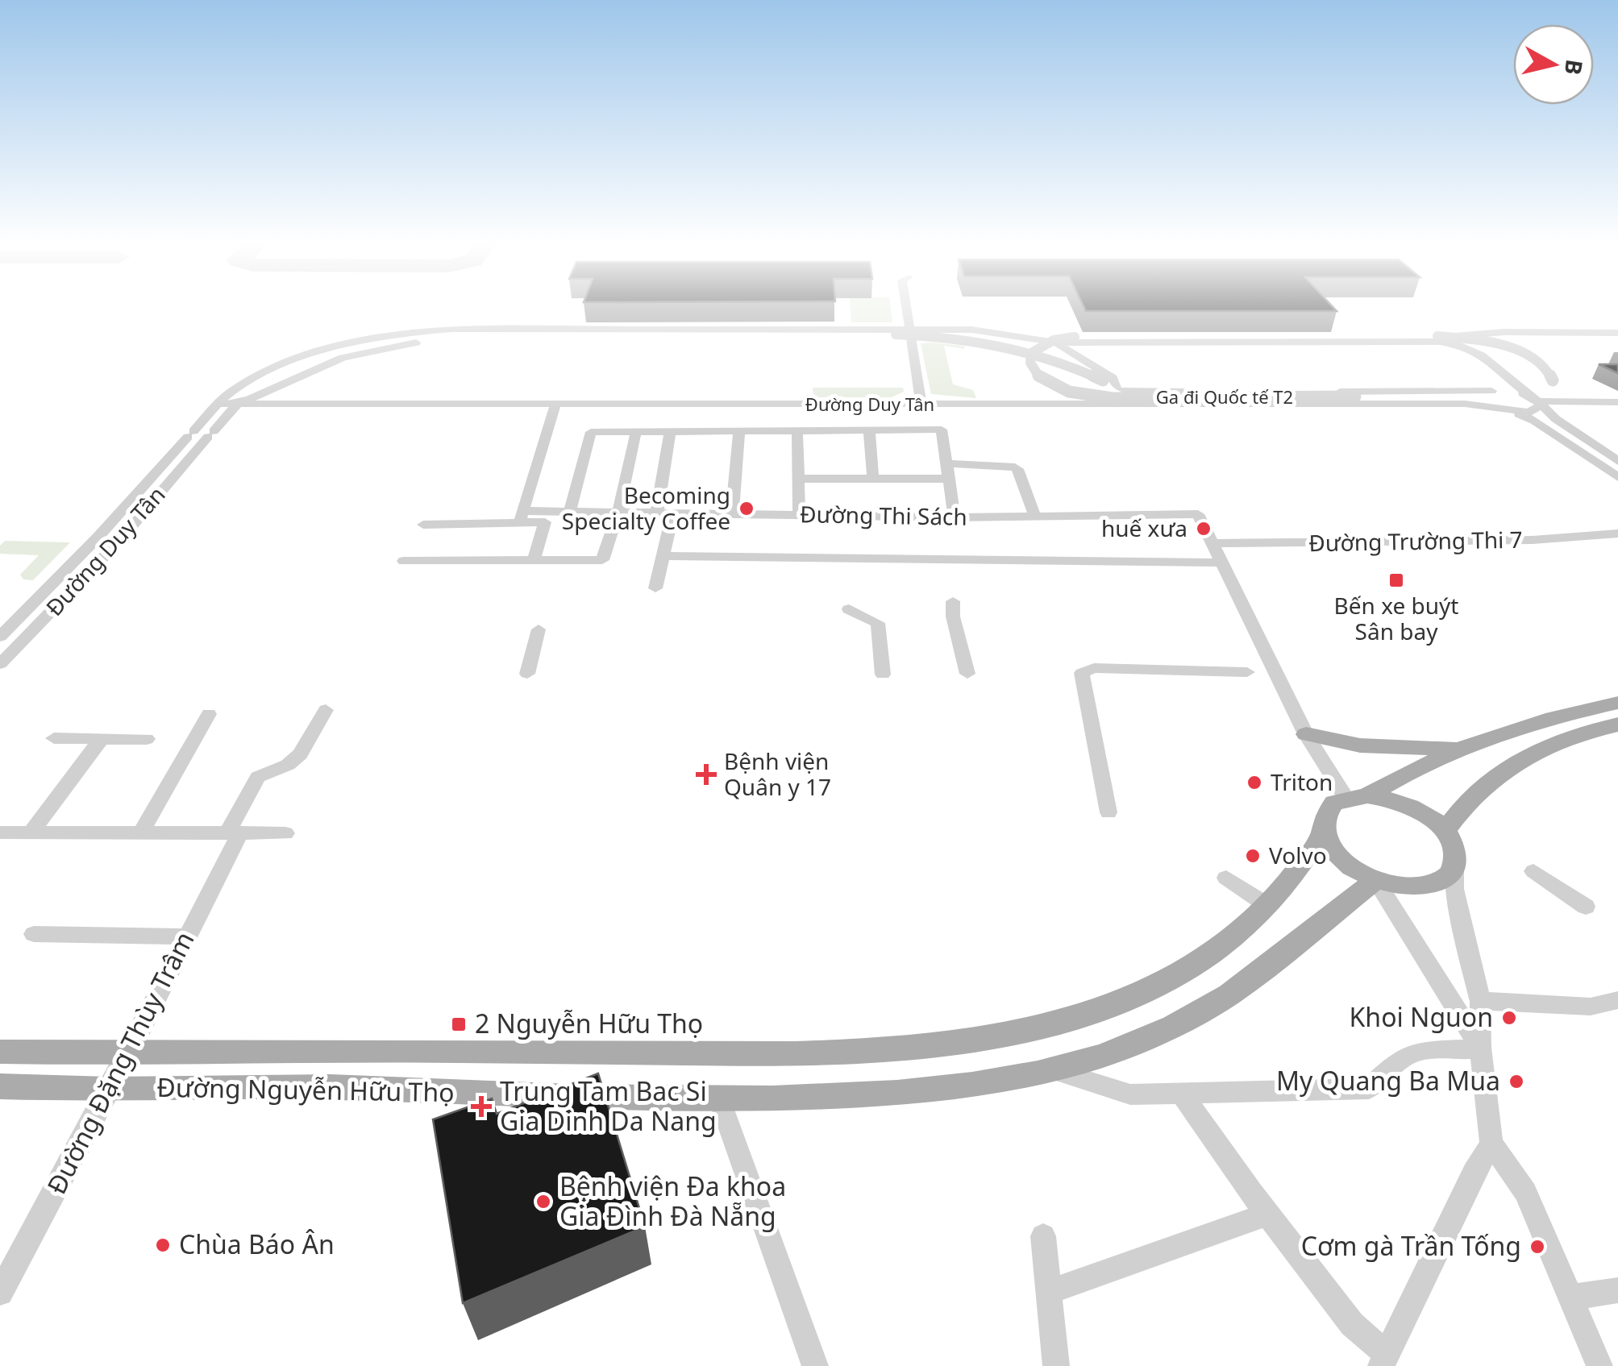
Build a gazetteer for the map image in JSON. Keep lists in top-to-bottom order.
{
  "streets": {
    "main road": ["Đường Nguyễn Hữu Thọ"],
    "street": [
      "Ga đi Quốc tế T2",
      "Đường Duy Tân",
      "Đường Thi Sách",
      "Đường Trường Thi 7",
      "Đường Đặng Thùy Trâm"
    ]
  },
  "crossings": [
    ["Đường Thi Sách", "Đường Trường Thi 7"],
    ["Đường Đặng Thùy Trâm", "Đường Nguyễn Hữu Thọ"]
  ],
  "places": {
    "other": [
      "Becoming Specialty Coffee",
      "huế xưa",
      "Triton",
      "Volvo",
      "Khoi Nguon",
      "My Quang Ba Mua",
      "Bệnh viện Đa khoa Gia Đình Đà Nẵng",
      "Chùa Báo Ân",
      "Cơm gà Trần Tống"
    ],
    "transit": ["Bến xe buýt Sân bay", "2 Nguyễn Hữu Thọ"],
    "health": ["Bệnh viện Quân y 17", "Trung Tam Bac Si Gia Dinh Da Nang"]
  },
  "north": "right"
}
